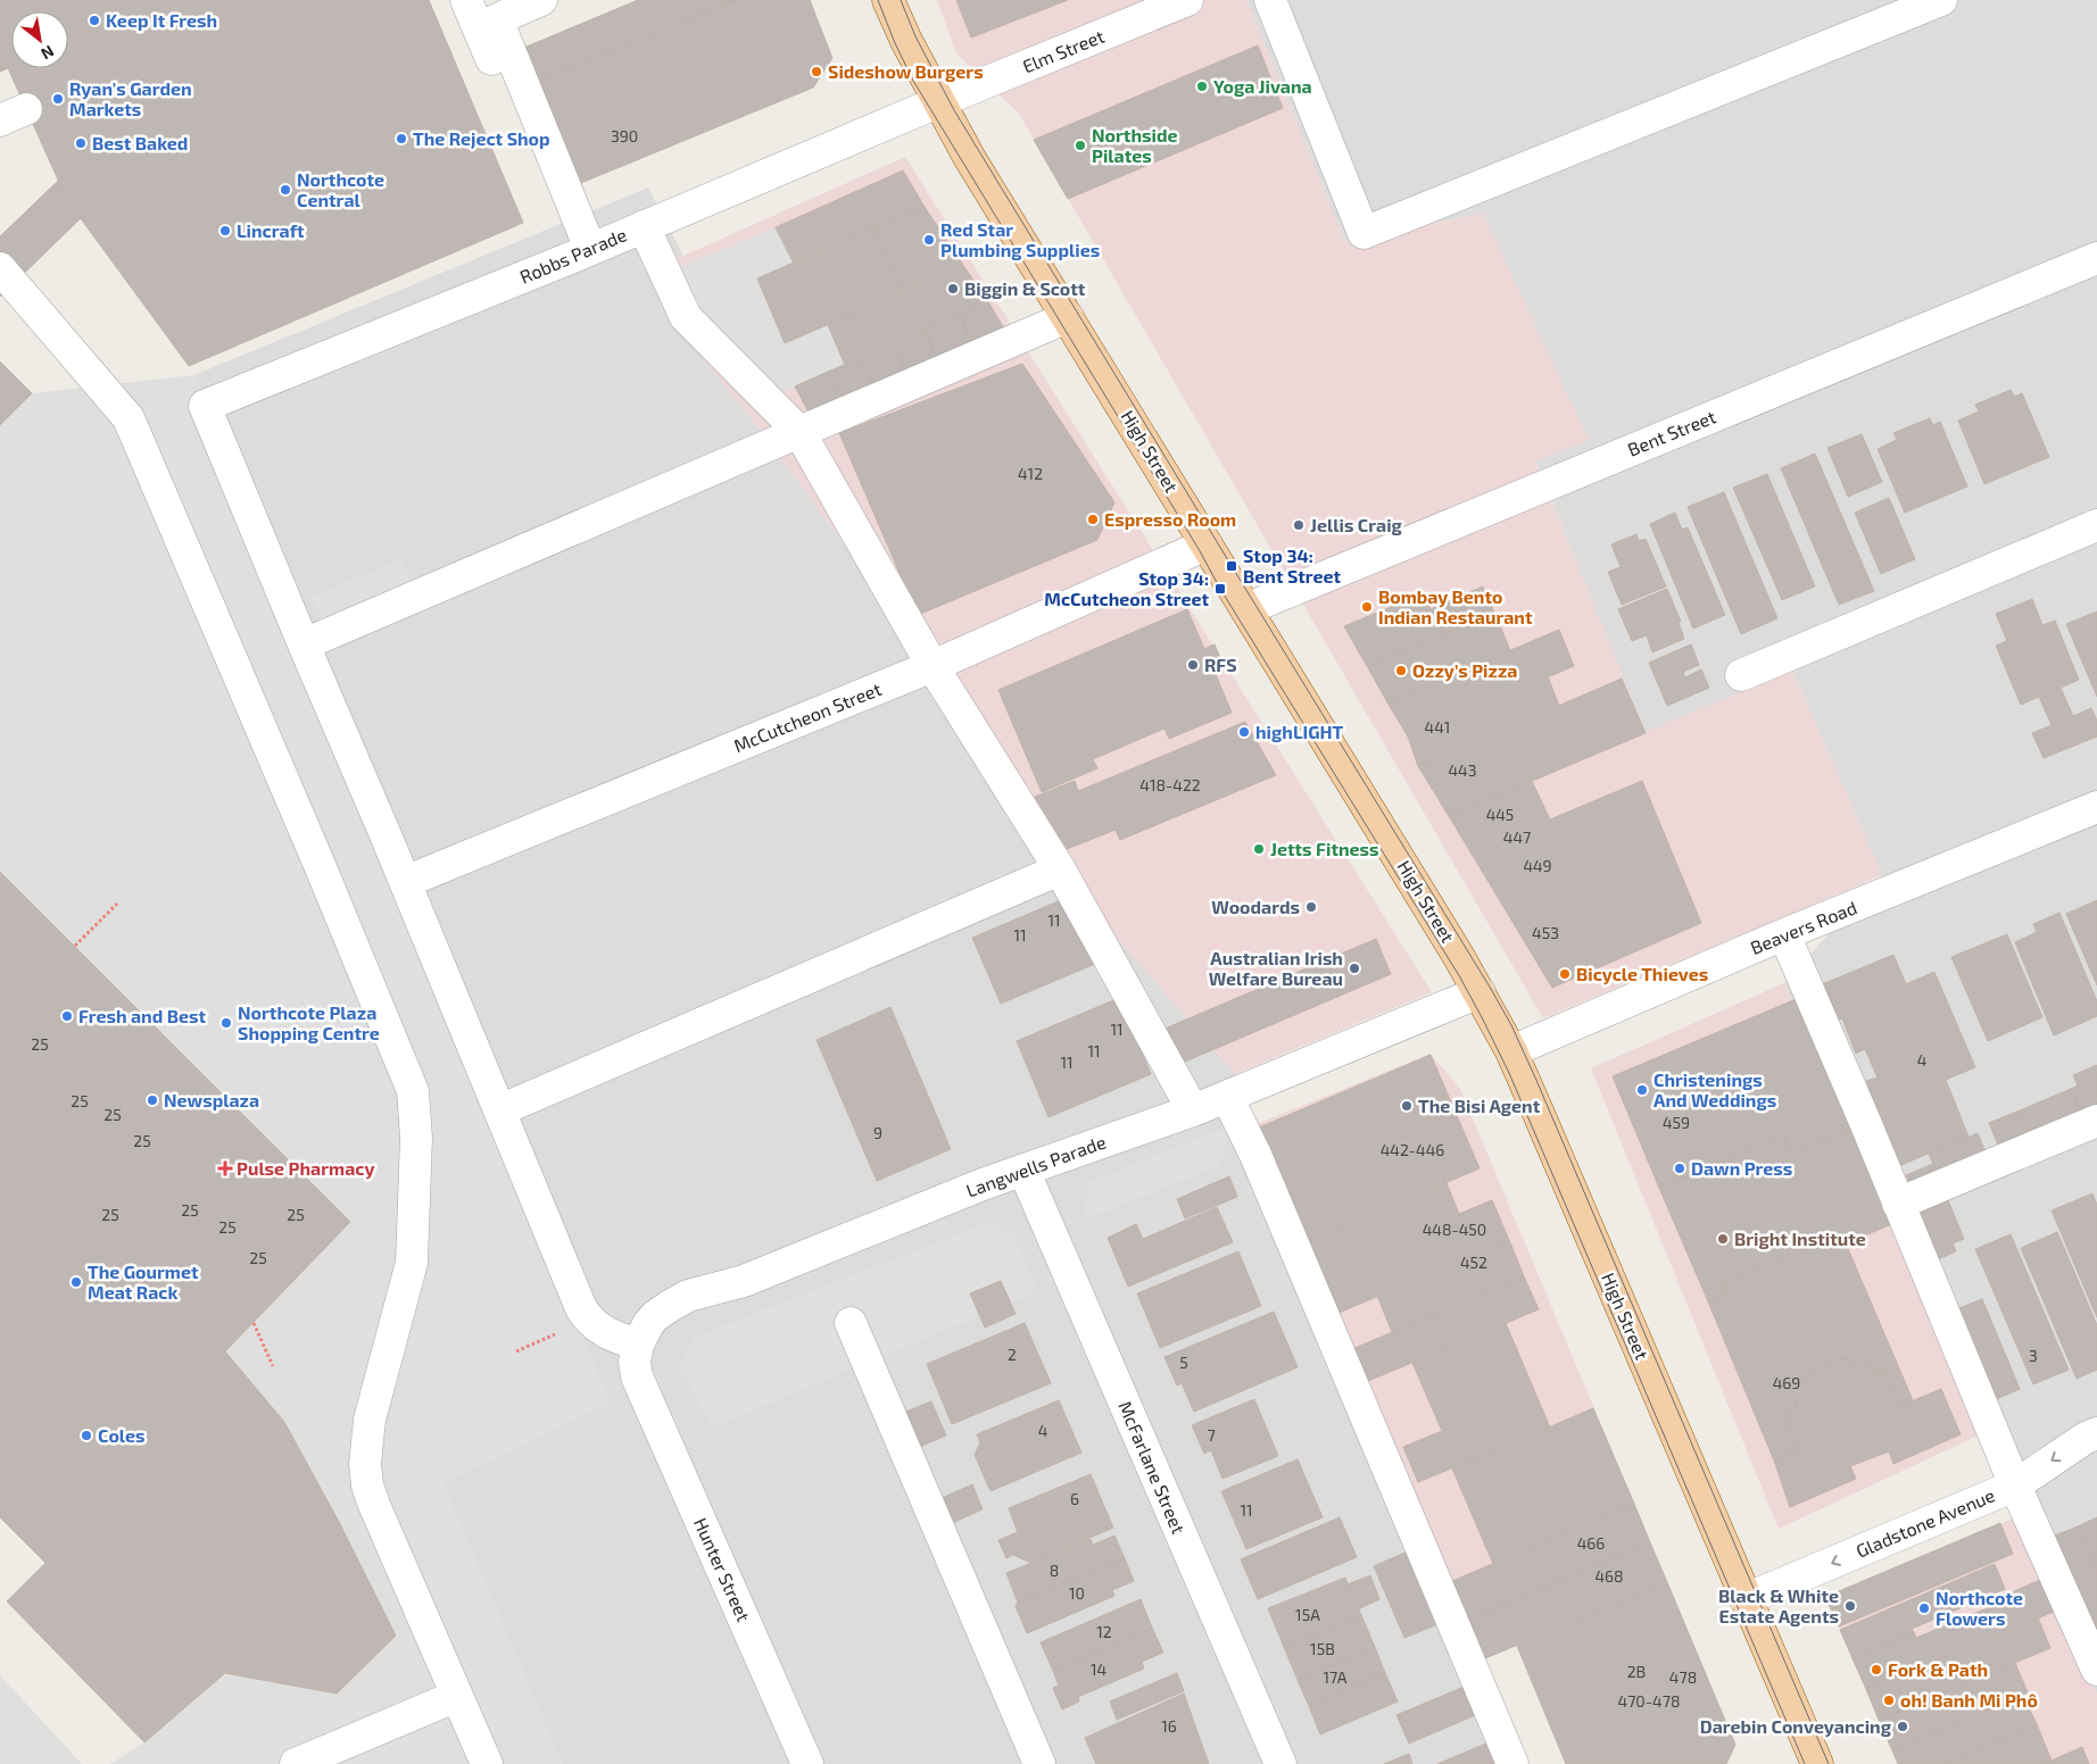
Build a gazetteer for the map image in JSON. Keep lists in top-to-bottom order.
{
  "streets": {
    "main road": ["High Street"],
    "street": [
      "Elm Street",
      "Robbs Parade",
      "Bent Street",
      "McCutcheon Street",
      "Beavers Road",
      "Langwells Parade",
      "McFarlane Street",
      "Gladstone Avenue",
      "Hunter Street"
    ]
  },
  "crossings": [
    ["Elm Street", "Robbs Parade"],
    ["Elm Street", "High Street"],
    ["Robbs Parade", "High Street"],
    ["Bent Street", "High Street"],
    ["High Street", "McCutcheon Street"],
    ["High Street", "Beavers Road"],
    ["High Street", "Langwells Parade"],
    ["High Street", "Gladstone Avenue"],
    ["Langwells Parade", "McFarlane Street"],
    ["Langwells Parade", "Hunter Street"]
  ],
  "one_way": ["Gladstone Avenue"],
  "places": {
    "other": [
      "Keep It Fresh",
      "Sideshow Burgers",
      "Yoga Jivana",
      "Ryan's Garden Markets",
      "The Reject Shop",
      "Best Baked",
      "Northside Pilates",
      "Northcote Central",
      "Lincraft",
      "Red Star Plumbing Supplies",
      "Biggin & Scott",
      "Espresso Room",
      "Jellis Craig",
      "Bombay Bento Indian Restaurant",
      "RFS",
      "Ozzy’s Pizza",
      "highLIGHT",
      "Jetts Fitness",
      "Woodards",
      "Australian Irish Welfare Bureau",
      "Bicycle Thieves",
      "Fresh and Best",
      "Northcote Plaza Shopping Centre",
      "Christenings And Weddings",
      "Newsplaza",
      "The Bisi Agent",
      "Dawn Press",
      "Bright Institute",
      "The Gourmet Meat Rack",
      "Coles",
      "Black & White Estate Agents",
      "Northcote Flowers",
      "Fork & Path",
      "oh! Banh Mi Phô",
      "Darebin Conveyancing"
    ],
    "transit": ["Stop 34: Bent Street", "Stop 34: McCutcheon Street"],
    "health": ["Pulse Pharmacy"]
  },
  "house_numbers": [
    "390",
    "412",
    "441",
    "443",
    "418-422",
    "445",
    "447",
    "449",
    "11",
    "453",
    "11",
    "11",
    "25",
    "11",
    "4",
    "11",
    "25",
    "25",
    "459",
    "9",
    "25",
    "442-446",
    "25",
    "25",
    "25",
    "25",
    "448-450",
    "25",
    "452",
    "2",
    "3",
    "5",
    "469",
    "4",
    "7",
    "6",
    "11",
    "466",
    "8",
    "468",
    "10",
    "15A",
    "12",
    "15B",
    "14",
    "2B",
    "17A",
    "478",
    "470-478",
    "16"
  ],
  "north": "bottom right"
}
